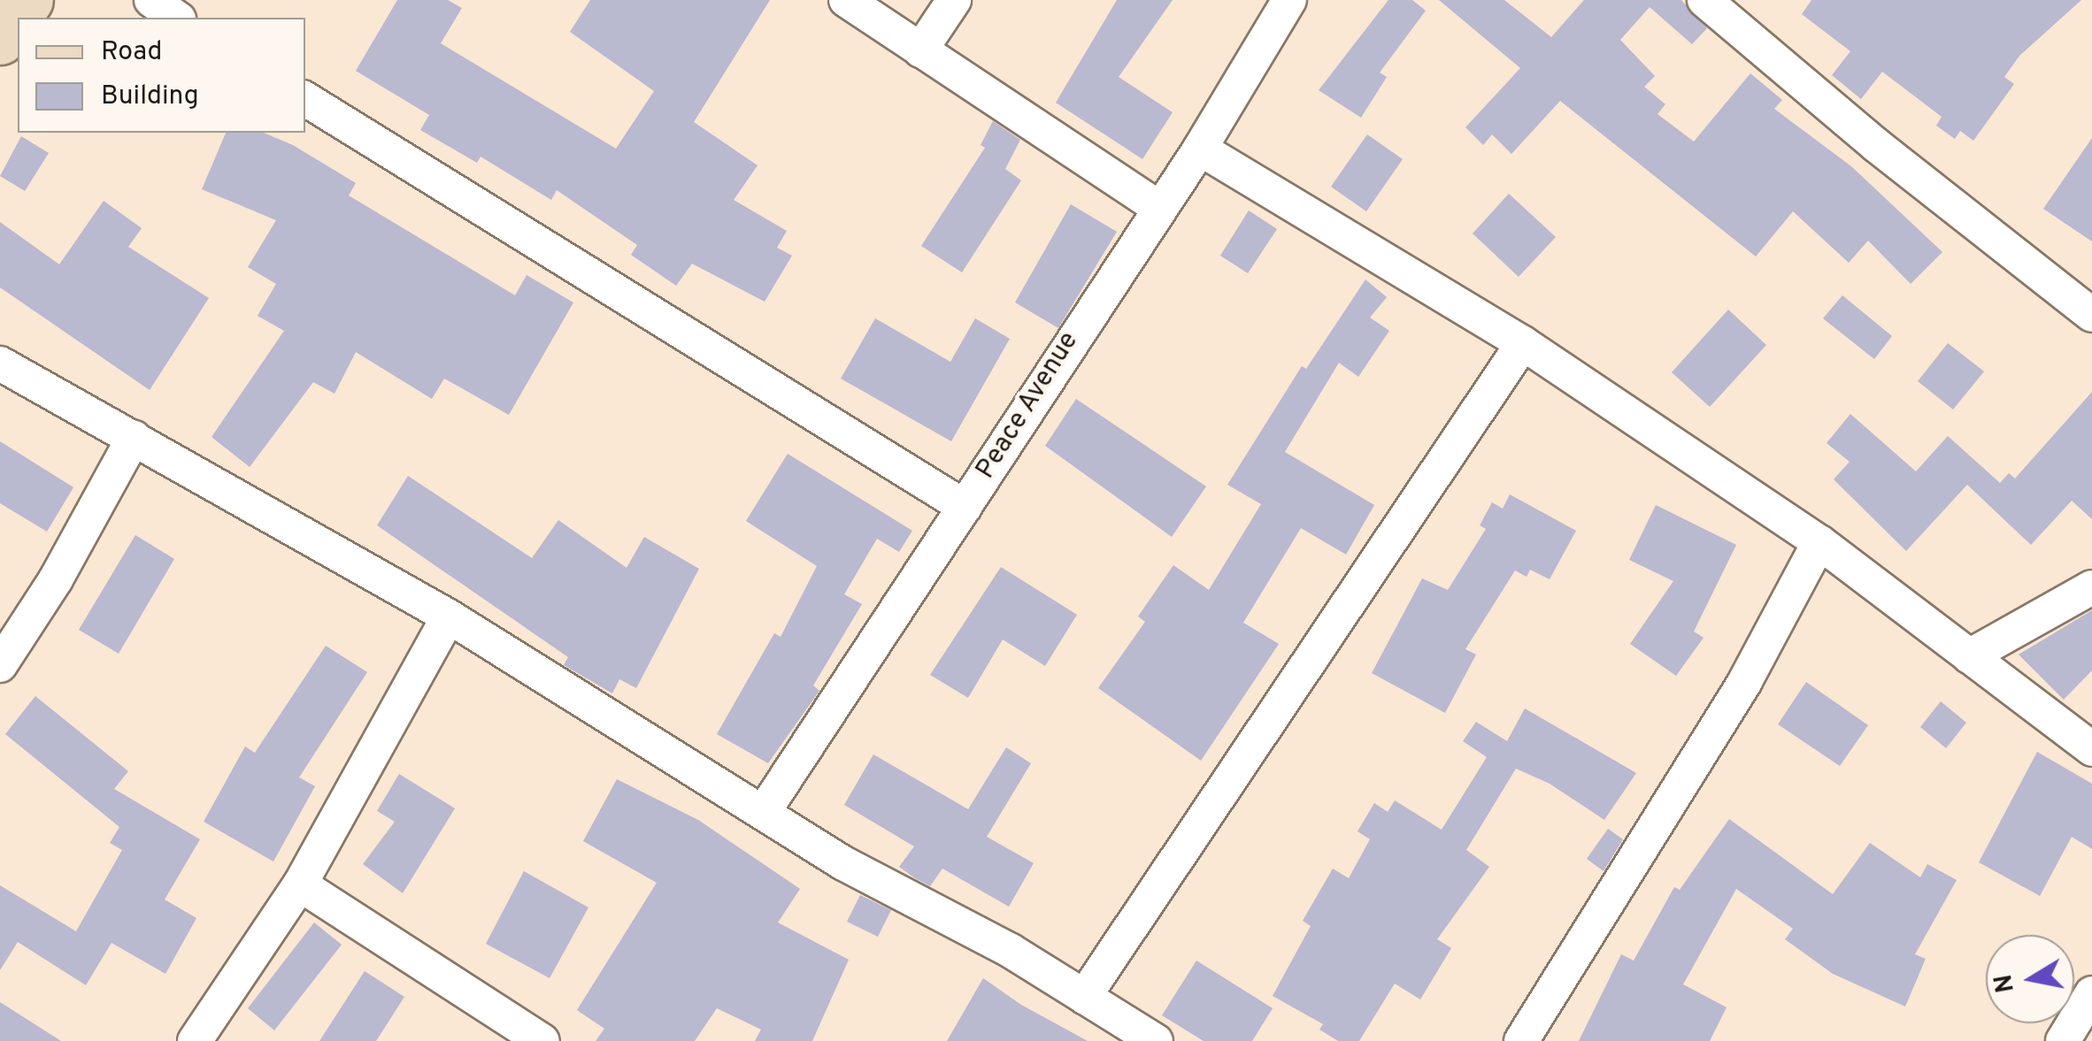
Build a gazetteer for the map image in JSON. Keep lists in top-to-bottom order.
{
  "streets": {
    "street": ["Peace Avenue"]
  },
  "legend": ["Road", "Building"],
  "north": "left"
}
